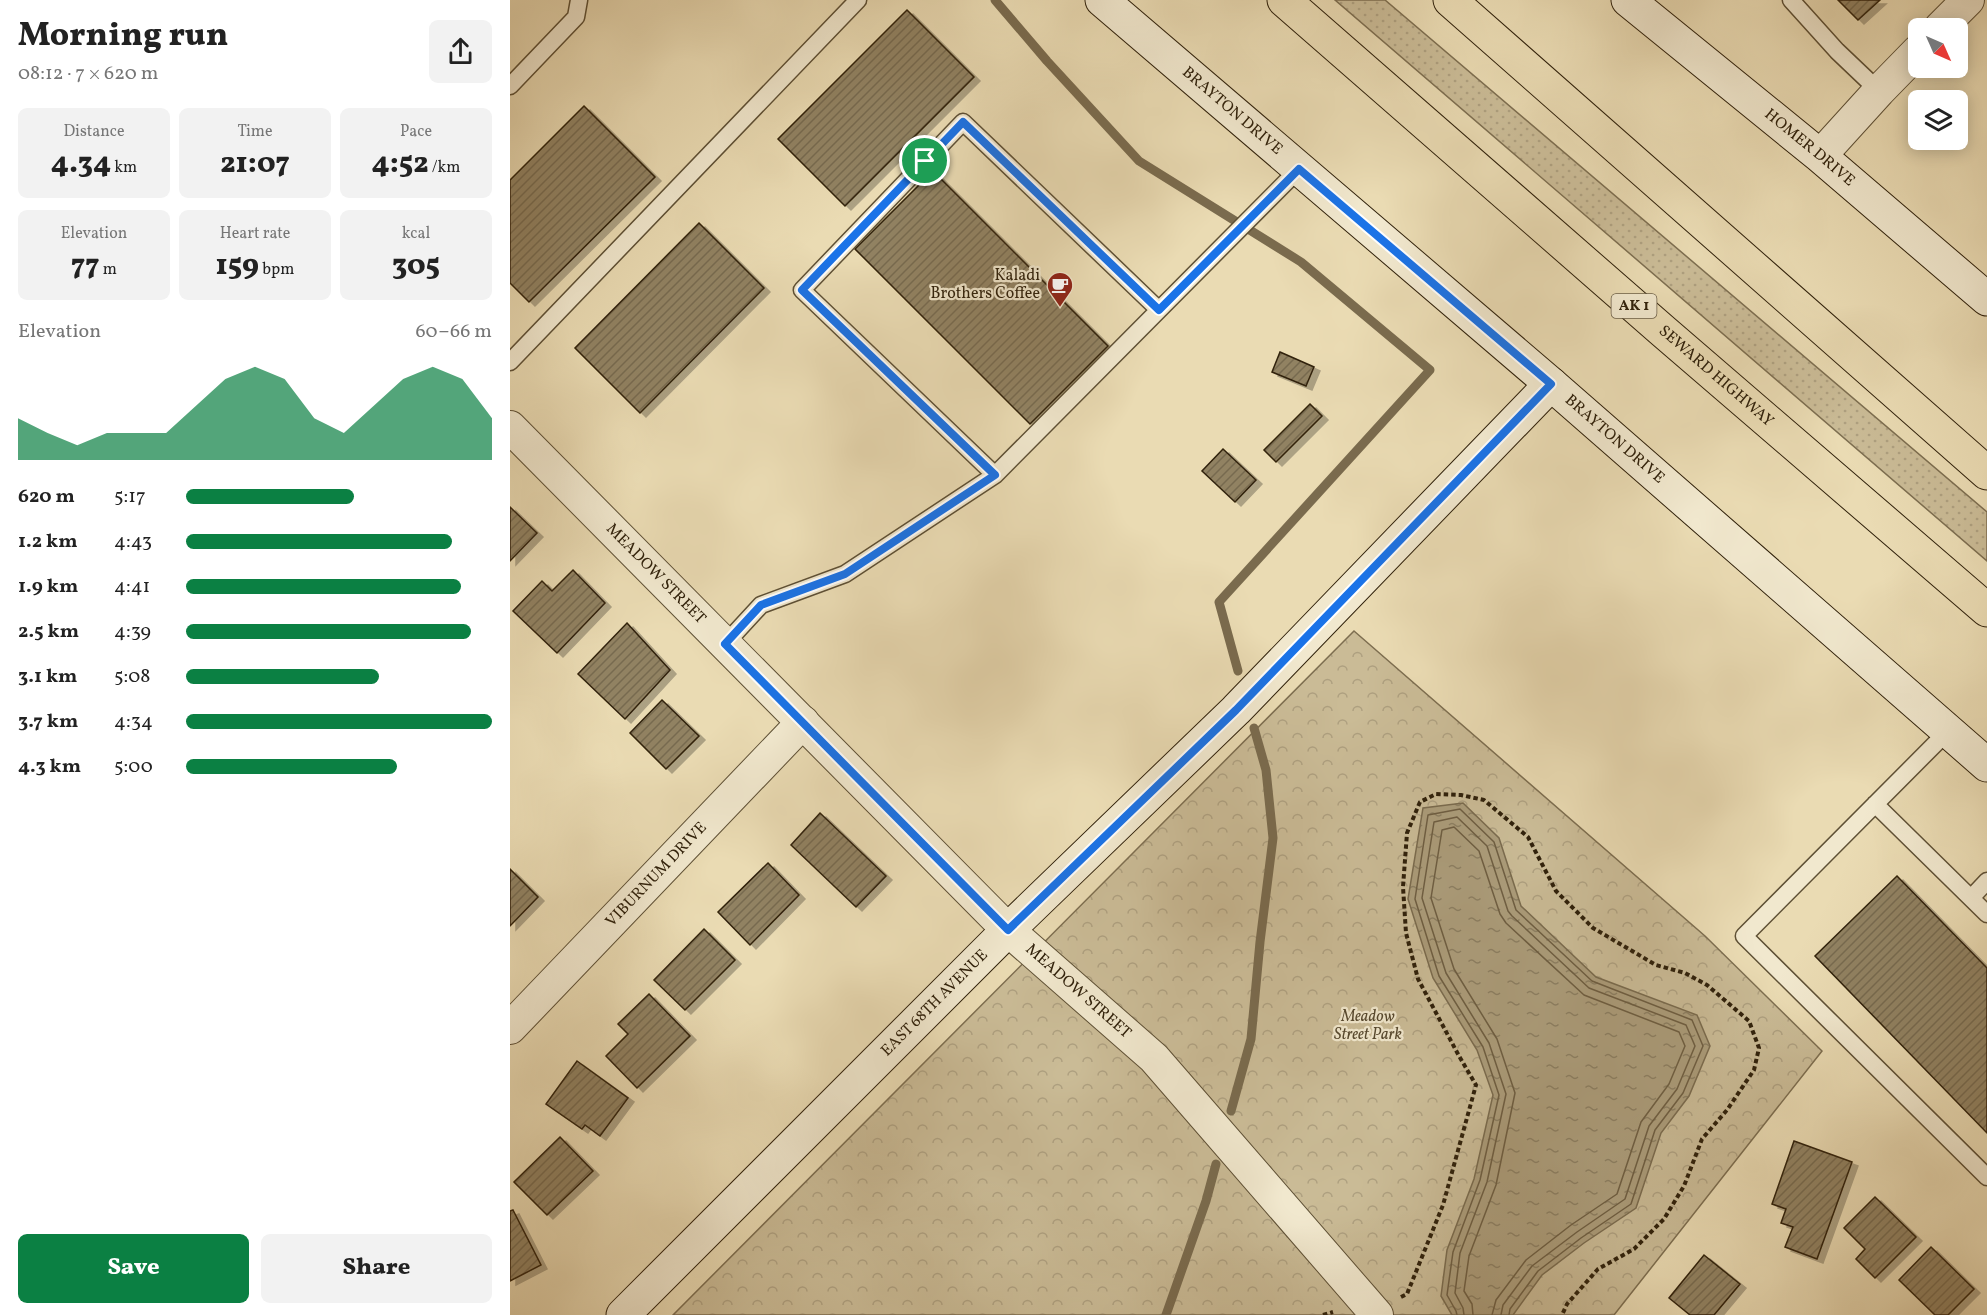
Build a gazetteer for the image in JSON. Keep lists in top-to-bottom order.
{
  "streets": {
    "highway": ["AK 1", "SEWARD HIGHWAY"],
    "street": [
      "BRAYTON DRIVE",
      "HOMER DRIVE",
      "MEADOW STREET",
      "VIBURNUM DRIVE",
      "EAST 68TH AVENUE"
    ]
  },
  "crossings": [
    ["BRAYTON DRIVE", "EAST 68TH AVENUE"],
    ["MEADOW STREET", "VIBURNUM DRIVE"],
    ["MEADOW STREET", "EAST 68TH AVENUE"]
  ],
  "parks": ["Meadow Street Park"],
  "places": {
    "cafe": ["Kaladi Brothers Coffee"]
  },
  "north": "bottom right",
  "page": {
    "heading": ["Morning run", "08:12 · 7 × 620 m"],
    "stats": [
      ["Distance", "4.34 km"],
      ["Time", "21:07"],
      ["Pace", "4:52 /km"],
      ["Elevation", "77 m"],
      ["Heart rate", "159 bpm"],
      ["kcal", "305"]
    ],
    "chart": ["Elevation", "60–66 m"],
    "list": [
      {
        "name": "620 m",
        "note": "5:17"
      },
      {
        "name": "1.2 km",
        "note": "4:43"
      },
      {
        "name": "1.9 km",
        "note": "4:41"
      },
      {
        "name": "2.5 km",
        "note": "4:39"
      },
      {
        "name": "3.1 km",
        "note": "5:08"
      },
      {
        "name": "3.7 km",
        "note": "4:34"
      },
      {
        "name": "4.3 km",
        "note": "5:00"
      }
    ],
    "buttons": ["Save", "Share"]
  }
}
